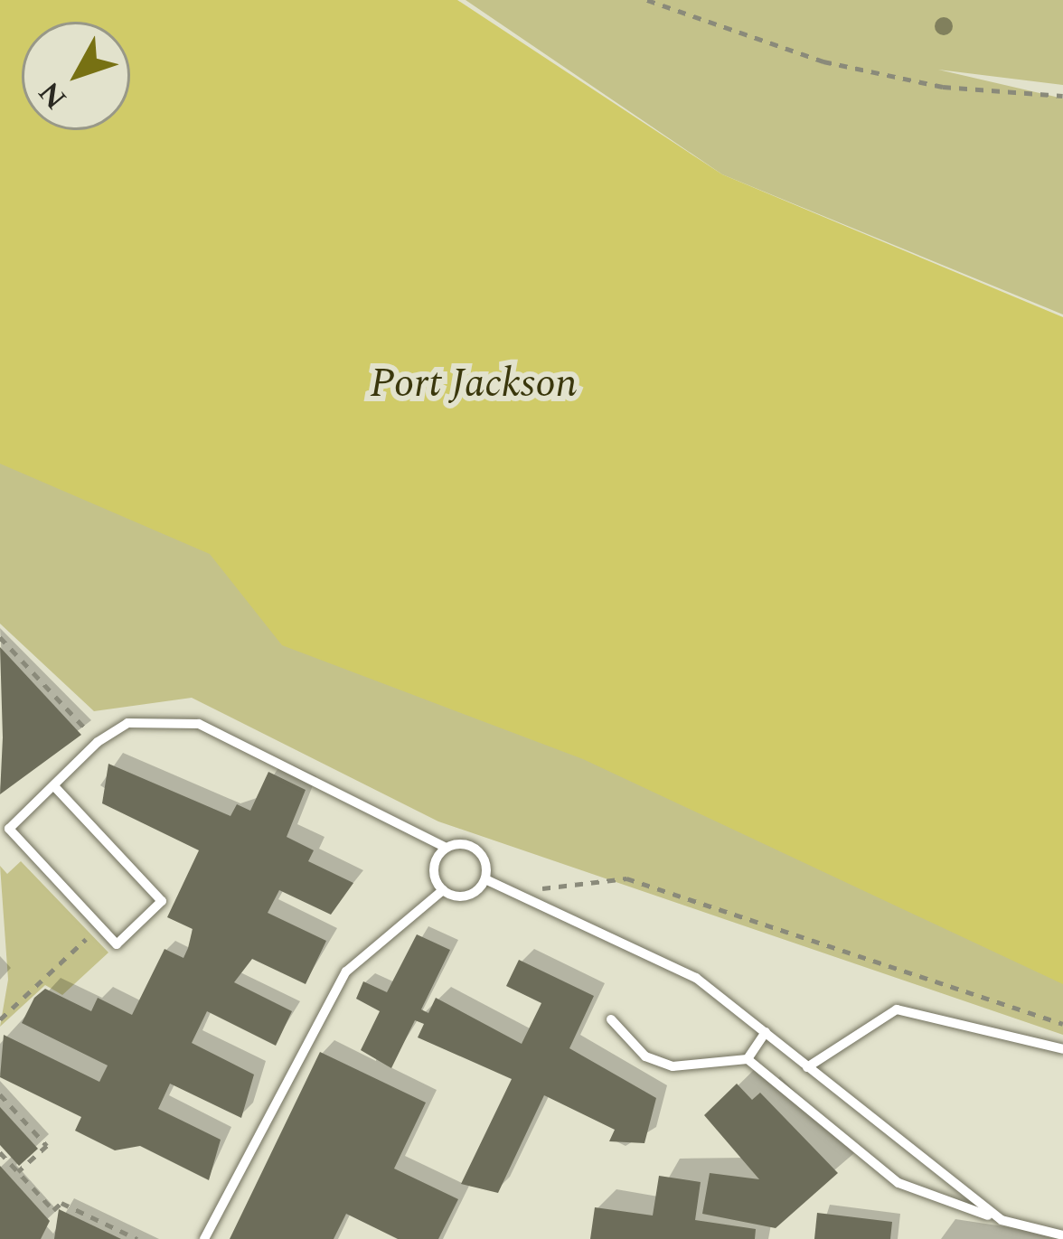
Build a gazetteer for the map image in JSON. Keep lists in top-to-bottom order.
{
  "water": ["Port Jackson"],
  "north": "bottom left"
}
